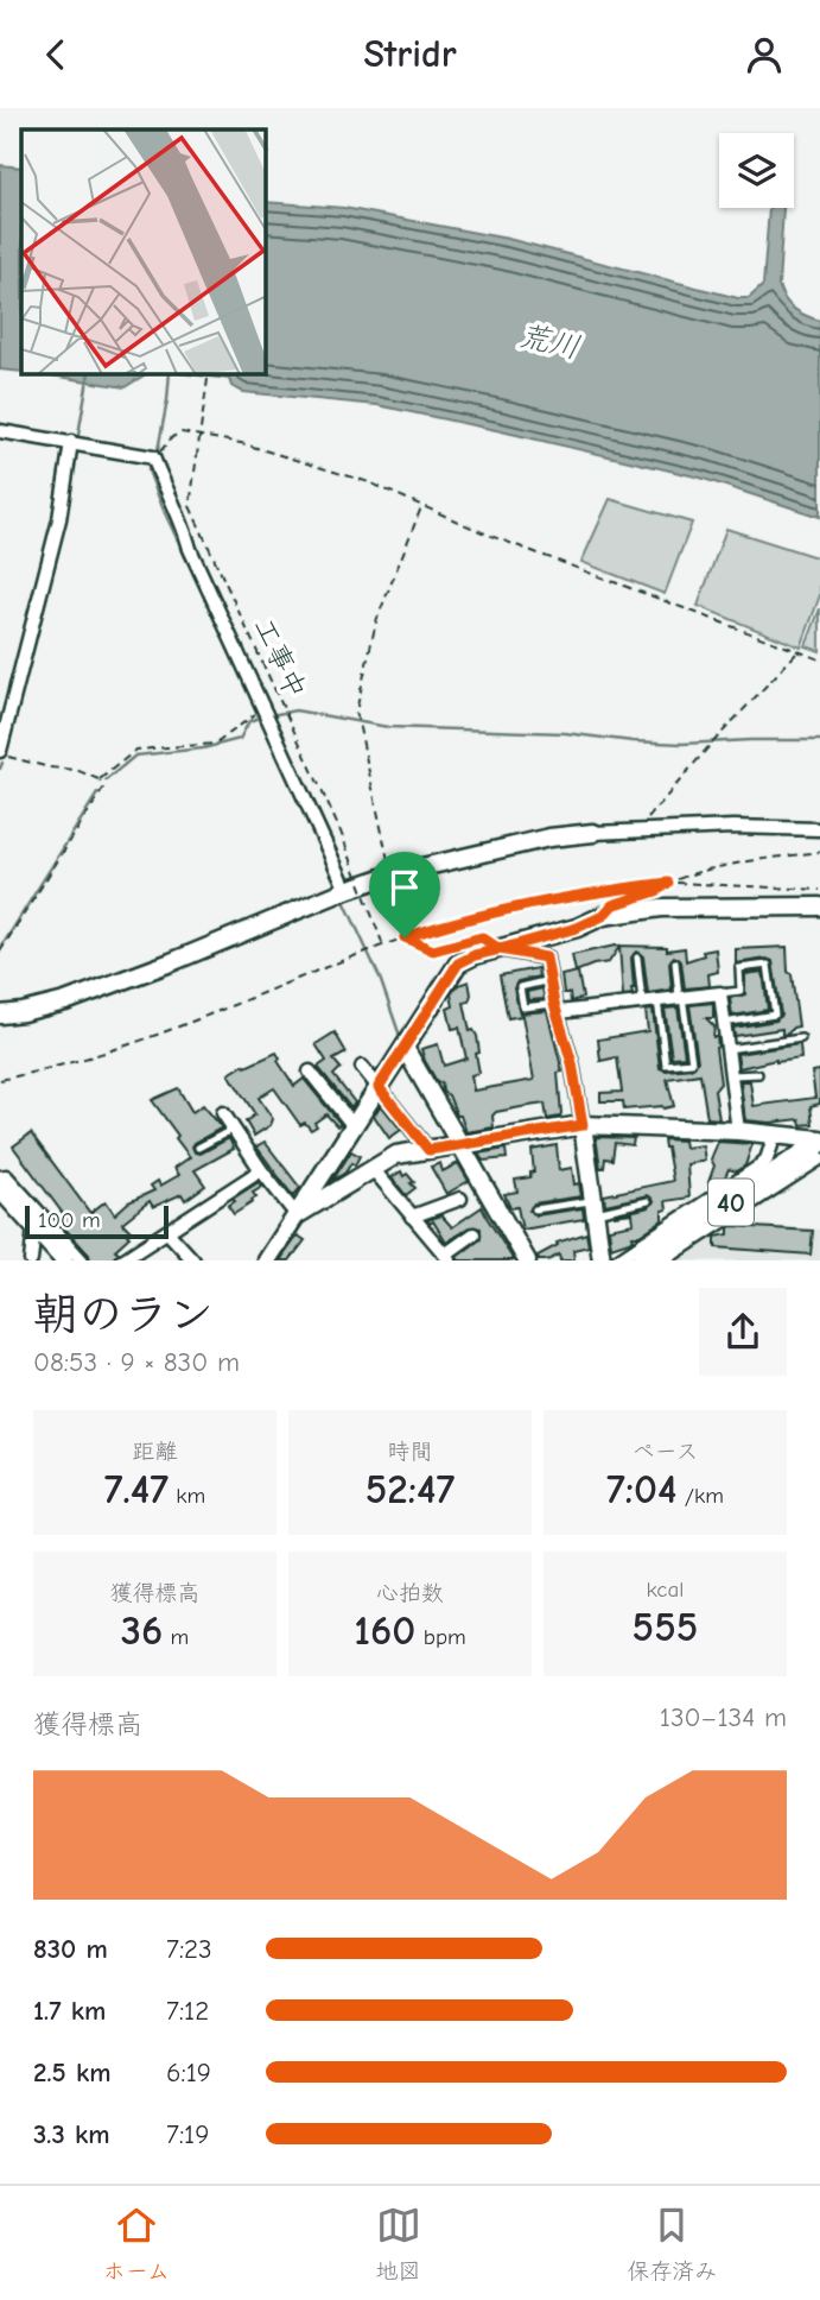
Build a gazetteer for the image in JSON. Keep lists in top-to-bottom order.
{
  "streets": {
    "main road": ["40"],
    "path": ["工事中"]
  },
  "water": ["荒川"],
  "scale_bar": "100 m",
  "page": {
    "header": "Stridr",
    "scale": "100 m",
    "heading": ["朝のラン", "08:53 · 9 × 830 m"],
    "stats": [
      ["距離", "7.47 km"],
      ["時間", "52:47"],
      ["ペース", "7:04 /km"],
      ["獲得標高", "36 m"],
      ["心拍数", "160 bpm"],
      ["kcal", "555"]
    ],
    "chart": ["獲得標高", "130–134 m"],
    "list": [
      {
        "name": "830 m",
        "note": "7:23"
      },
      {
        "name": "1.7 km",
        "note": "7:12"
      },
      {
        "name": "2.5 km",
        "note": "6:19"
      },
      {
        "name": "3.3 km",
        "note": "7:19"
      }
    ],
    "tabs": ["ホーム", "地図", "保存済み"]
  }
}
